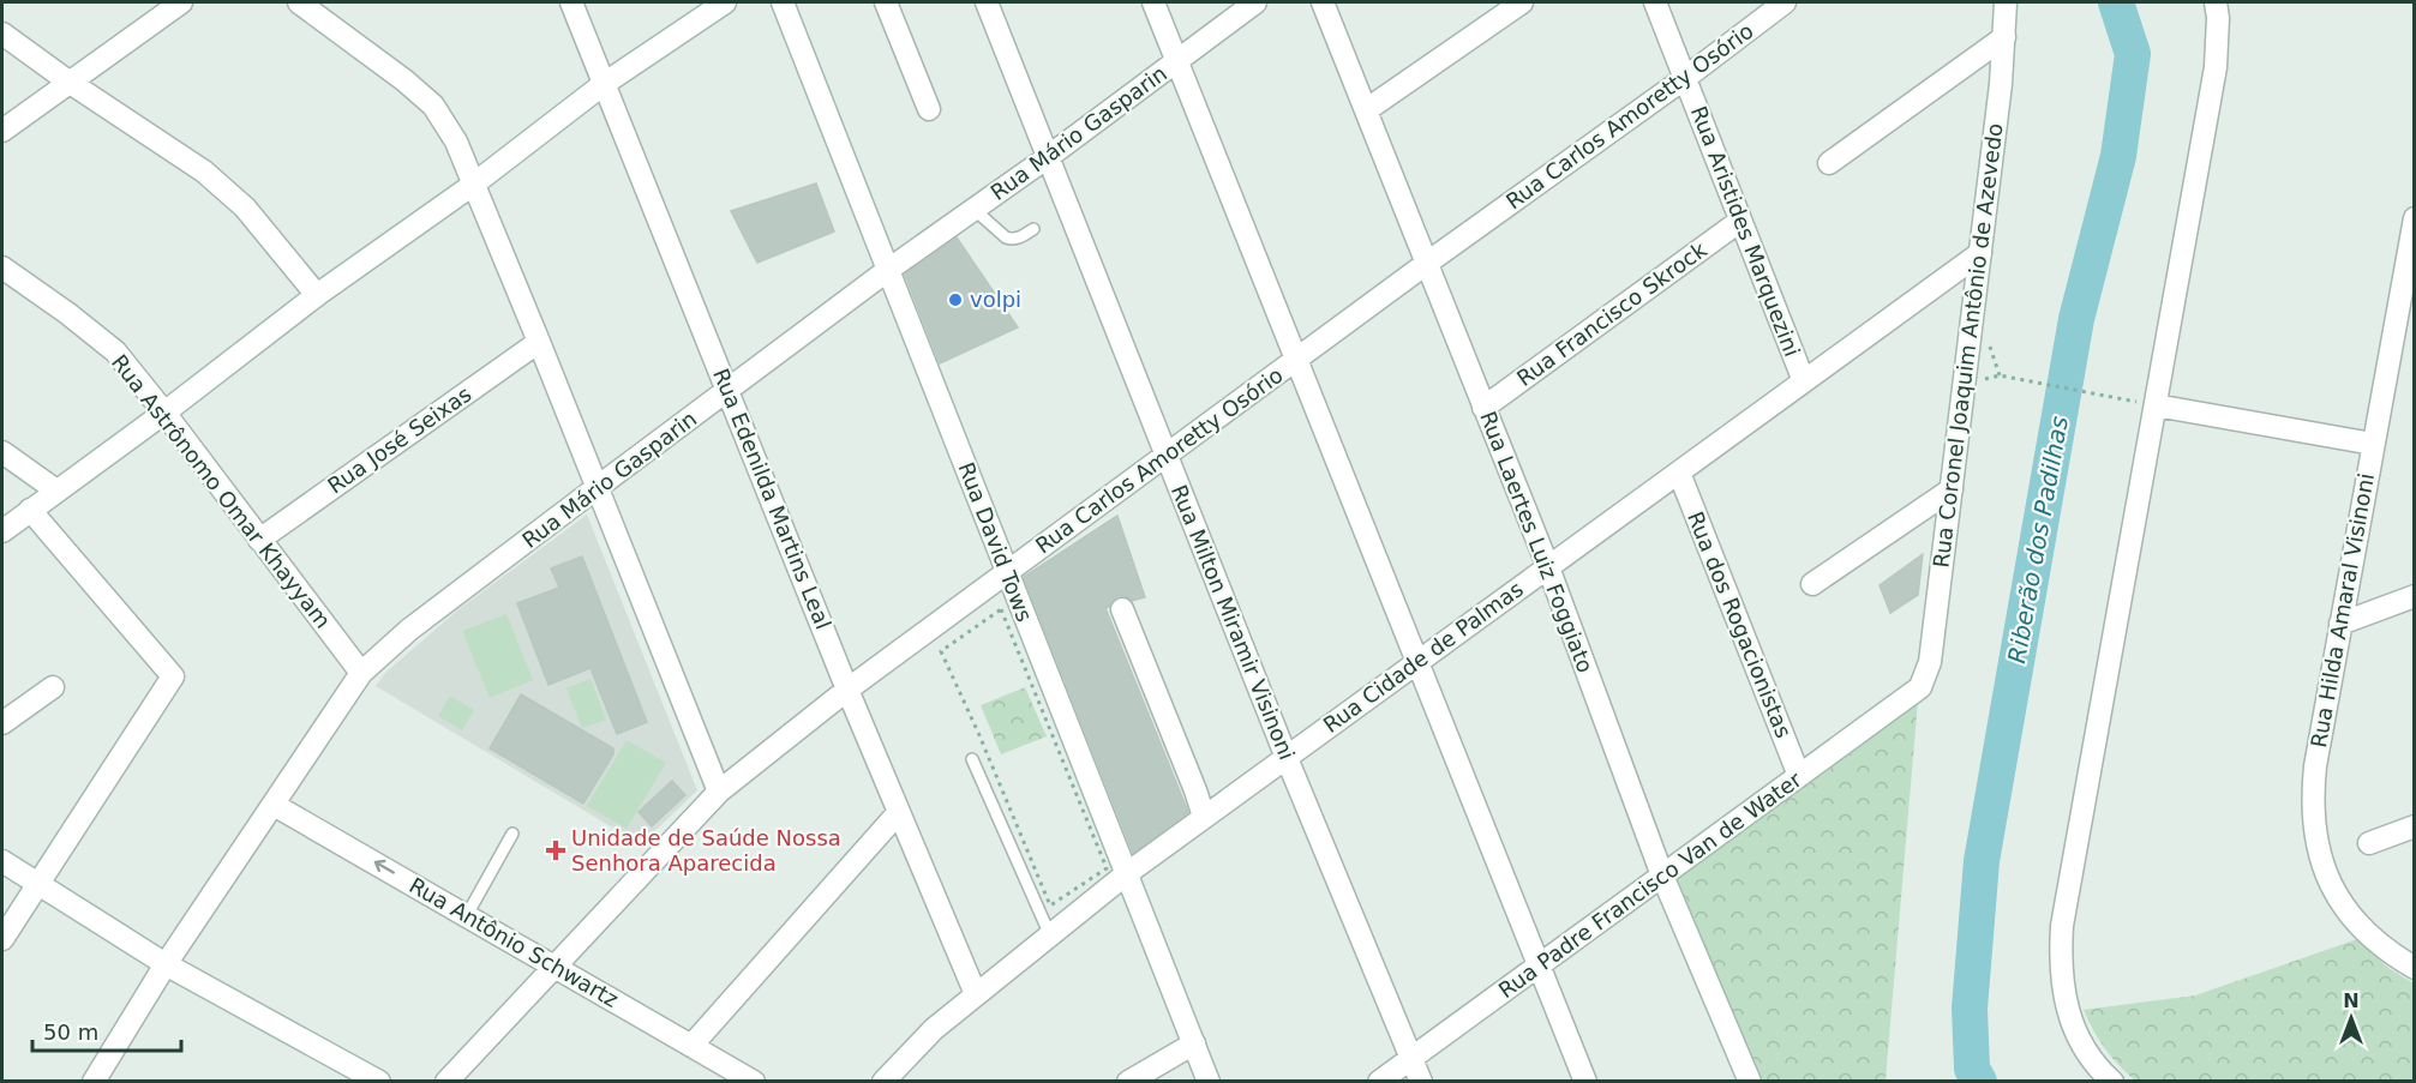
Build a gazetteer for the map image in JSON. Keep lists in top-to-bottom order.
{
  "streets": {
    "street": [
      "Rua Carlos Amoretty Osório",
      "Rua Mário Gasparin",
      "Rua Aristides Marquezini",
      "Rua Francisco Skrock",
      "Rua Coronel Joaquim Antônio de Azevedo",
      "Rua José Seixas",
      "Rua Astrônomo Omar Khayyam",
      "Rua Edenilda Martins Leal",
      "Rua David Tows",
      "Rua Laertes Luiz Foggiato",
      "Rua Hilda Amaral Visinoni",
      "Rua Milton Miramir Visinoni",
      "Rua dos Rogacionistas",
      "Rua Cidade de Palmas",
      "Rua Padre Francisco Van de Water",
      "Rua Antônio Schwartz"
    ]
  },
  "crossings": [
    ["Rua Carlos Amoretty Osório", "Rua Aristides Marquezini"],
    ["Rua Carlos Amoretty Osório", "Rua Edenilda Martins Leal"],
    ["Rua Carlos Amoretty Osório", "Rua David Tows"],
    ["Rua Carlos Amoretty Osório", "Rua Laertes Luiz Foggiato"],
    ["Rua Carlos Amoretty Osório", "Rua Milton Miramir Visinoni"],
    ["Rua Carlos Amoretty Osório", "Rua Antônio Schwartz"],
    ["Rua Mário Gasparin", "Rua Astrônomo Omar Khayyam"],
    ["Rua Mário Gasparin", "Rua Edenilda Martins Leal"],
    ["Rua Mário Gasparin", "Rua David Tows"],
    ["Rua Mário Gasparin", "Rua Milton Miramir Visinoni"],
    ["Rua Mário Gasparin", "Rua Antônio Schwartz"],
    ["Rua Aristides Marquezini", "Rua Francisco Skrock"],
    ["Rua Aristides Marquezini", "Rua Cidade de Palmas"],
    ["Rua Francisco Skrock", "Rua Laertes Luiz Foggiato"],
    ["Rua Coronel Joaquim Antônio de Azevedo", "Rua Cidade de Palmas"],
    ["Rua Coronel Joaquim Antônio de Azevedo", "Rua Padre Francisco Van de Water"],
    ["Rua José Seixas", "Rua Astrônomo Omar Khayyam"],
    ["Rua Edenilda Martins Leal", "Rua Cidade de Palmas"],
    ["Rua David Tows", "Rua Cidade de Palmas"],
    ["Rua Laertes Luiz Foggiato", "Rua Cidade de Palmas"],
    ["Rua Laertes Luiz Foggiato", "Rua Padre Francisco Van de Water"],
    ["Rua Milton Miramir Visinoni", "Rua Cidade de Palmas"],
    ["Rua Milton Miramir Visinoni", "Rua Padre Francisco Van de Water"],
    ["Rua dos Rogacionistas", "Rua Cidade de Palmas"],
    ["Rua dos Rogacionistas", "Rua Padre Francisco Van de Water"]
  ],
  "water": ["Riberão dos Padilhas"],
  "places": {
    "other": ["volpi"],
    "health": ["Unidade de Saúde Nossa Senhora Aparecida"]
  },
  "scale_bar": "50 m",
  "north": "top"
}
